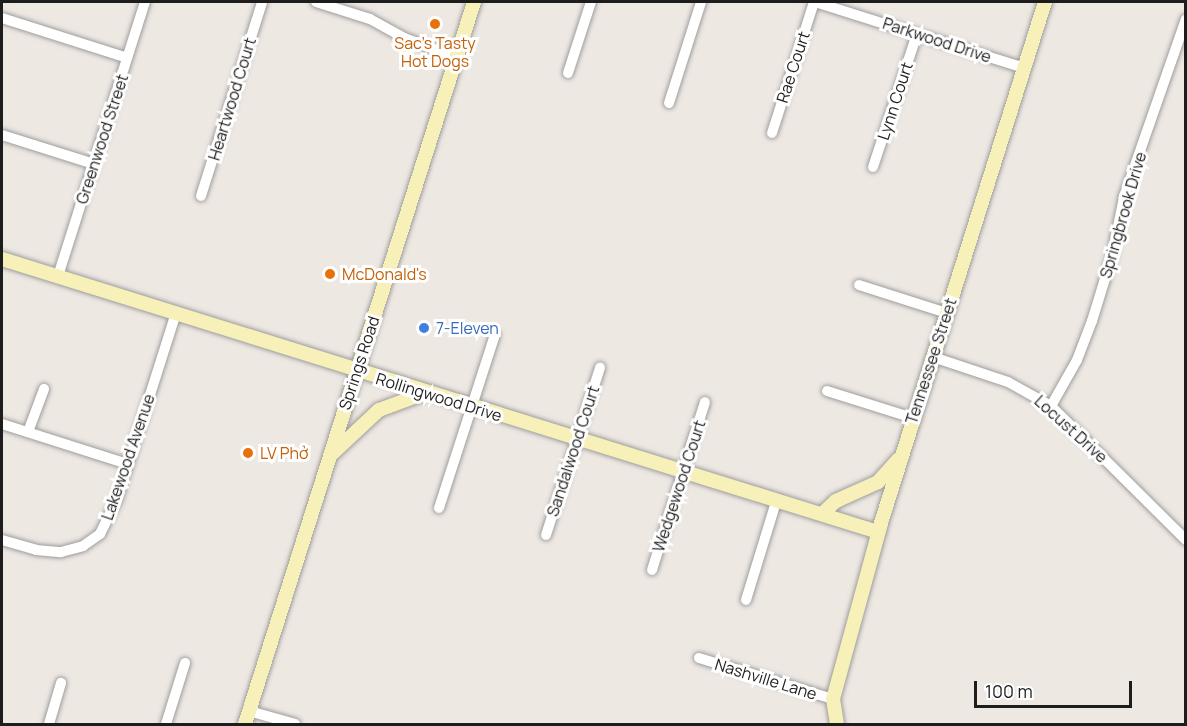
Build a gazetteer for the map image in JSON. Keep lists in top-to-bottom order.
{
  "streets": {
    "main road": ["Tennessee Street", "Springs Road", "Rollingwood Drive"],
    "street": [
      "Parkwood Drive",
      "Rae Court",
      "Heartwood Court",
      "Lynn Court",
      "Greenwood Street",
      "Springbrook Drive",
      "Locust Drive",
      "Sandalwood Court",
      "Lakewood Avenue",
      "Wedgewood Court",
      "Nashville Lane"
    ]
  },
  "crossings": [
    ["Parkwood Drive", "Rae Court"],
    ["Parkwood Drive", "Lynn Court"],
    ["Parkwood Drive", "Tennessee Street"],
    ["Greenwood Street", "Rollingwood Drive"],
    ["Springbrook Drive", "Locust Drive"],
    ["Tennessee Street", "Rollingwood Drive"],
    ["Tennessee Street", "Locust Drive"],
    ["Tennessee Street", "Nashville Lane"],
    ["Springs Road", "Rollingwood Drive"],
    ["Rollingwood Drive", "Sandalwood Court"],
    ["Rollingwood Drive", "Lakewood Avenue"],
    ["Rollingwood Drive", "Wedgewood Court"]
  ],
  "places": [
    "Sac's Tasty Hot Dogs",
    "McDonald's",
    "7-Eleven",
    "LV Phở"
  ],
  "scale_bar": "100 m"
}
